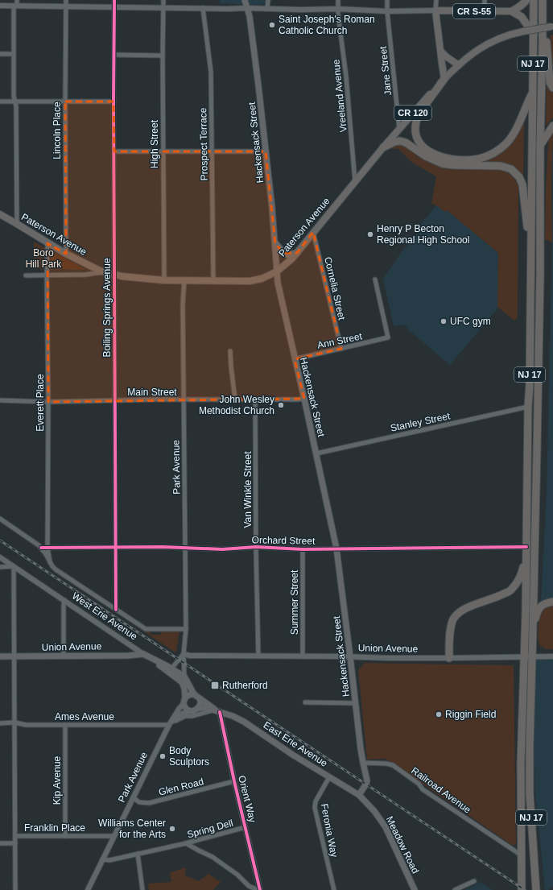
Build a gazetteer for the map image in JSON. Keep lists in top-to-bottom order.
{
  "streets": {
    "highway": ["NJ 17"],
    "main road": [
      "CR S-55",
      "CR 120",
      "Hackensack Street",
      "Paterson Avenue",
      "West Erie Avenue",
      "Union Avenue",
      "East Erie Avenue",
      "Meadow Road"
    ],
    "street": [
      "Jane Street",
      "Vreeland Avenue",
      "Lincoln Place",
      "High Street",
      "Prospect Terrace",
      "Cornelia Street",
      "Boiling Springs Avenue",
      "Ann Street",
      "Main Street",
      "Everett Place",
      "Stanley Street",
      "Park Avenue",
      "Van Winkle Street",
      "Orchard Street",
      "Summer Street",
      "Ames Avenue",
      "Kip Avenue",
      "Glen Road",
      "Railroad Avenue",
      "Orient Way",
      "Franklin Place",
      "Spring Dell",
      "Feronia Way"
    ]
  },
  "crossings": [
    ["CR S-55", "Jane Street"],
    ["CR S-55", "Vreeland Avenue"],
    ["CR S-55", "Lincoln Place"],
    ["CR S-55", "Hackensack Street"],
    ["CR S-55", "High Street"],
    ["CR S-55", "Prospect Terrace"],
    ["CR S-55", "Boiling Springs Avenue"],
    ["NJ 17", "Stanley Street"],
    ["NJ 17", "Orchard Street"],
    ["NJ 17", "Union Avenue"],
    ["NJ 17", "Railroad Avenue"],
    ["Jane Street", "Paterson Avenue"],
    ["Vreeland Avenue", "Paterson Avenue"],
    ["Lincoln Place", "Paterson Avenue"],
    ["Hackensack Street", "Paterson Avenue"],
    ["Hackensack Street", "Ann Street"],
    ["Hackensack Street", "Main Street"],
    ["Hackensack Street", "Stanley Street"],
    ["Hackensack Street", "Orchard Street"],
    ["Hackensack Street", "Union Avenue"],
    ["Hackensack Street", "East Erie Avenue"],
    ["Hackensack Street", "Railroad Avenue"],
    ["Hackensack Street", "Meadow Road"],
    ["High Street", "Paterson Avenue"],
    ["Prospect Terrace", "Paterson Avenue"],
    ["Paterson Avenue", "Cornelia Street"],
    ["Paterson Avenue", "Boiling Springs Avenue"],
    ["Paterson Avenue", "Everett Place"],
    ["Paterson Avenue", "Park Avenue"],
    ["Cornelia Street", "Ann Street"],
    ["Boiling Springs Avenue", "Main Street"],
    ["Boiling Springs Avenue", "Orchard Street"],
    ["Main Street", "Everett Place"],
    ["Main Street", "Park Avenue"],
    ["Main Street", "Van Winkle Street"],
    ["Everett Place", "Orchard Street"],
    ["Park Avenue", "Orchard Street"],
    ["Park Avenue", "West Erie Avenue"],
    ["Park Avenue", "Union Avenue"],
    ["Park Avenue", "Ames Avenue"],
    ["Park Avenue", "East Erie Avenue"],
    ["Park Avenue", "Glen Road"],
    ["Park Avenue", "Franklin Place"],
    ["Park Avenue", "Spring Dell"],
    ["Van Winkle Street", "Orchard Street"],
    ["Van Winkle Street", "Union Avenue"],
    ["Orchard Street", "Summer Street"],
    ["Summer Street", "Union Avenue"],
    ["West Erie Avenue", "Union Avenue"],
    ["West Erie Avenue", "East Erie Avenue"],
    ["Ames Avenue", "Kip Avenue"],
    ["East Erie Avenue", "Orient Way"],
    ["East Erie Avenue", "Feronia Way"],
    ["East Erie Avenue", "Meadow Road"],
    ["Kip Avenue", "Franklin Place"],
    ["Glen Road", "Orient Way"],
    ["Orient Way", "Spring Dell"]
  ],
  "parks": ["Boro Hill Park"],
  "places": {
    "other": [
      "Saint Joseph's Roman Catholic Church",
      "Henry P Becton Regional High School",
      "UFC gym",
      "John Wesley Methodist Church",
      "Riggin Field",
      "Body Sculptors",
      "Williams Center for the Arts"
    ],
    "transit": ["Rutherford"]
  }
}
